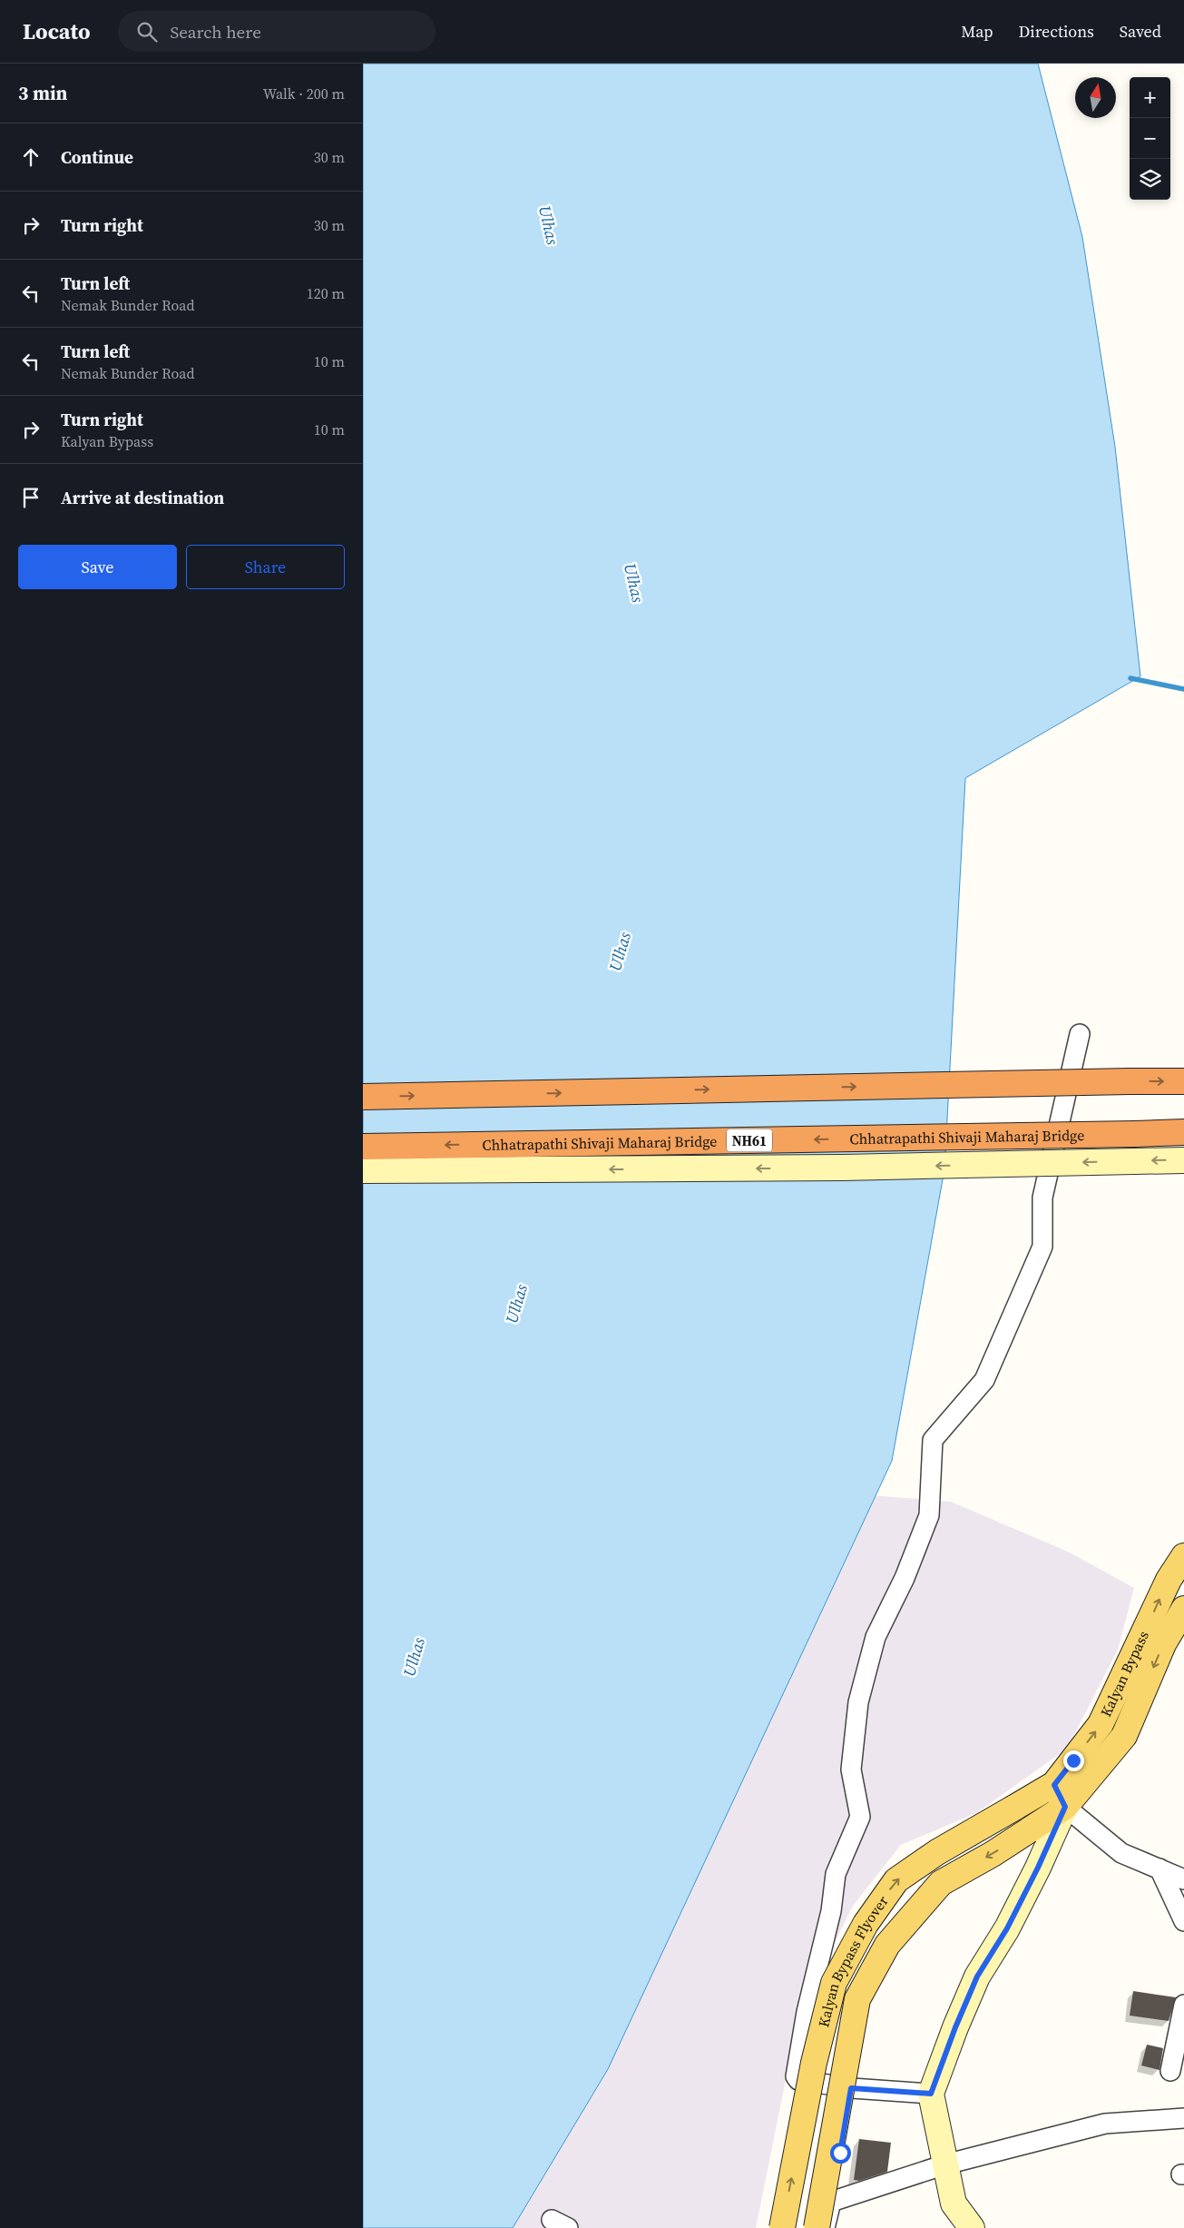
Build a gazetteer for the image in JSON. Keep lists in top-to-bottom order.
{
  "streets": {
    "highway": ["Chhatrapathi Shivaji Maharaj Bridge", "NH61"],
    "main road": ["Kalyan Bypass", "Kalyan Bypass Flyover"]
  },
  "crossings": [
    ["Kalyan Bypass", "Kalyan Bypass Flyover"]
  ],
  "water": ["Ulhas"],
  "north": "top",
  "page": {
    "header": "Locato",
    "search": "Search here",
    "nav": ["Map", "Directions", "Saved"],
    "heading": ["3 min", "Walk · 200 m"],
    "map_buttons": ["+", "−"],
    "list": [
      ["Continue", "30 m"],
      ["Turn right", "30 m"],
      ["Turn left", "Nemak Bunder Road", "120 m"],
      ["Turn left", "Nemak Bunder Road", "10 m"],
      ["Turn right", "Kalyan Bypass", "10 m"],
      "Arrive at destination"
    ],
    "buttons": ["Save", "Share"]
  }
}
